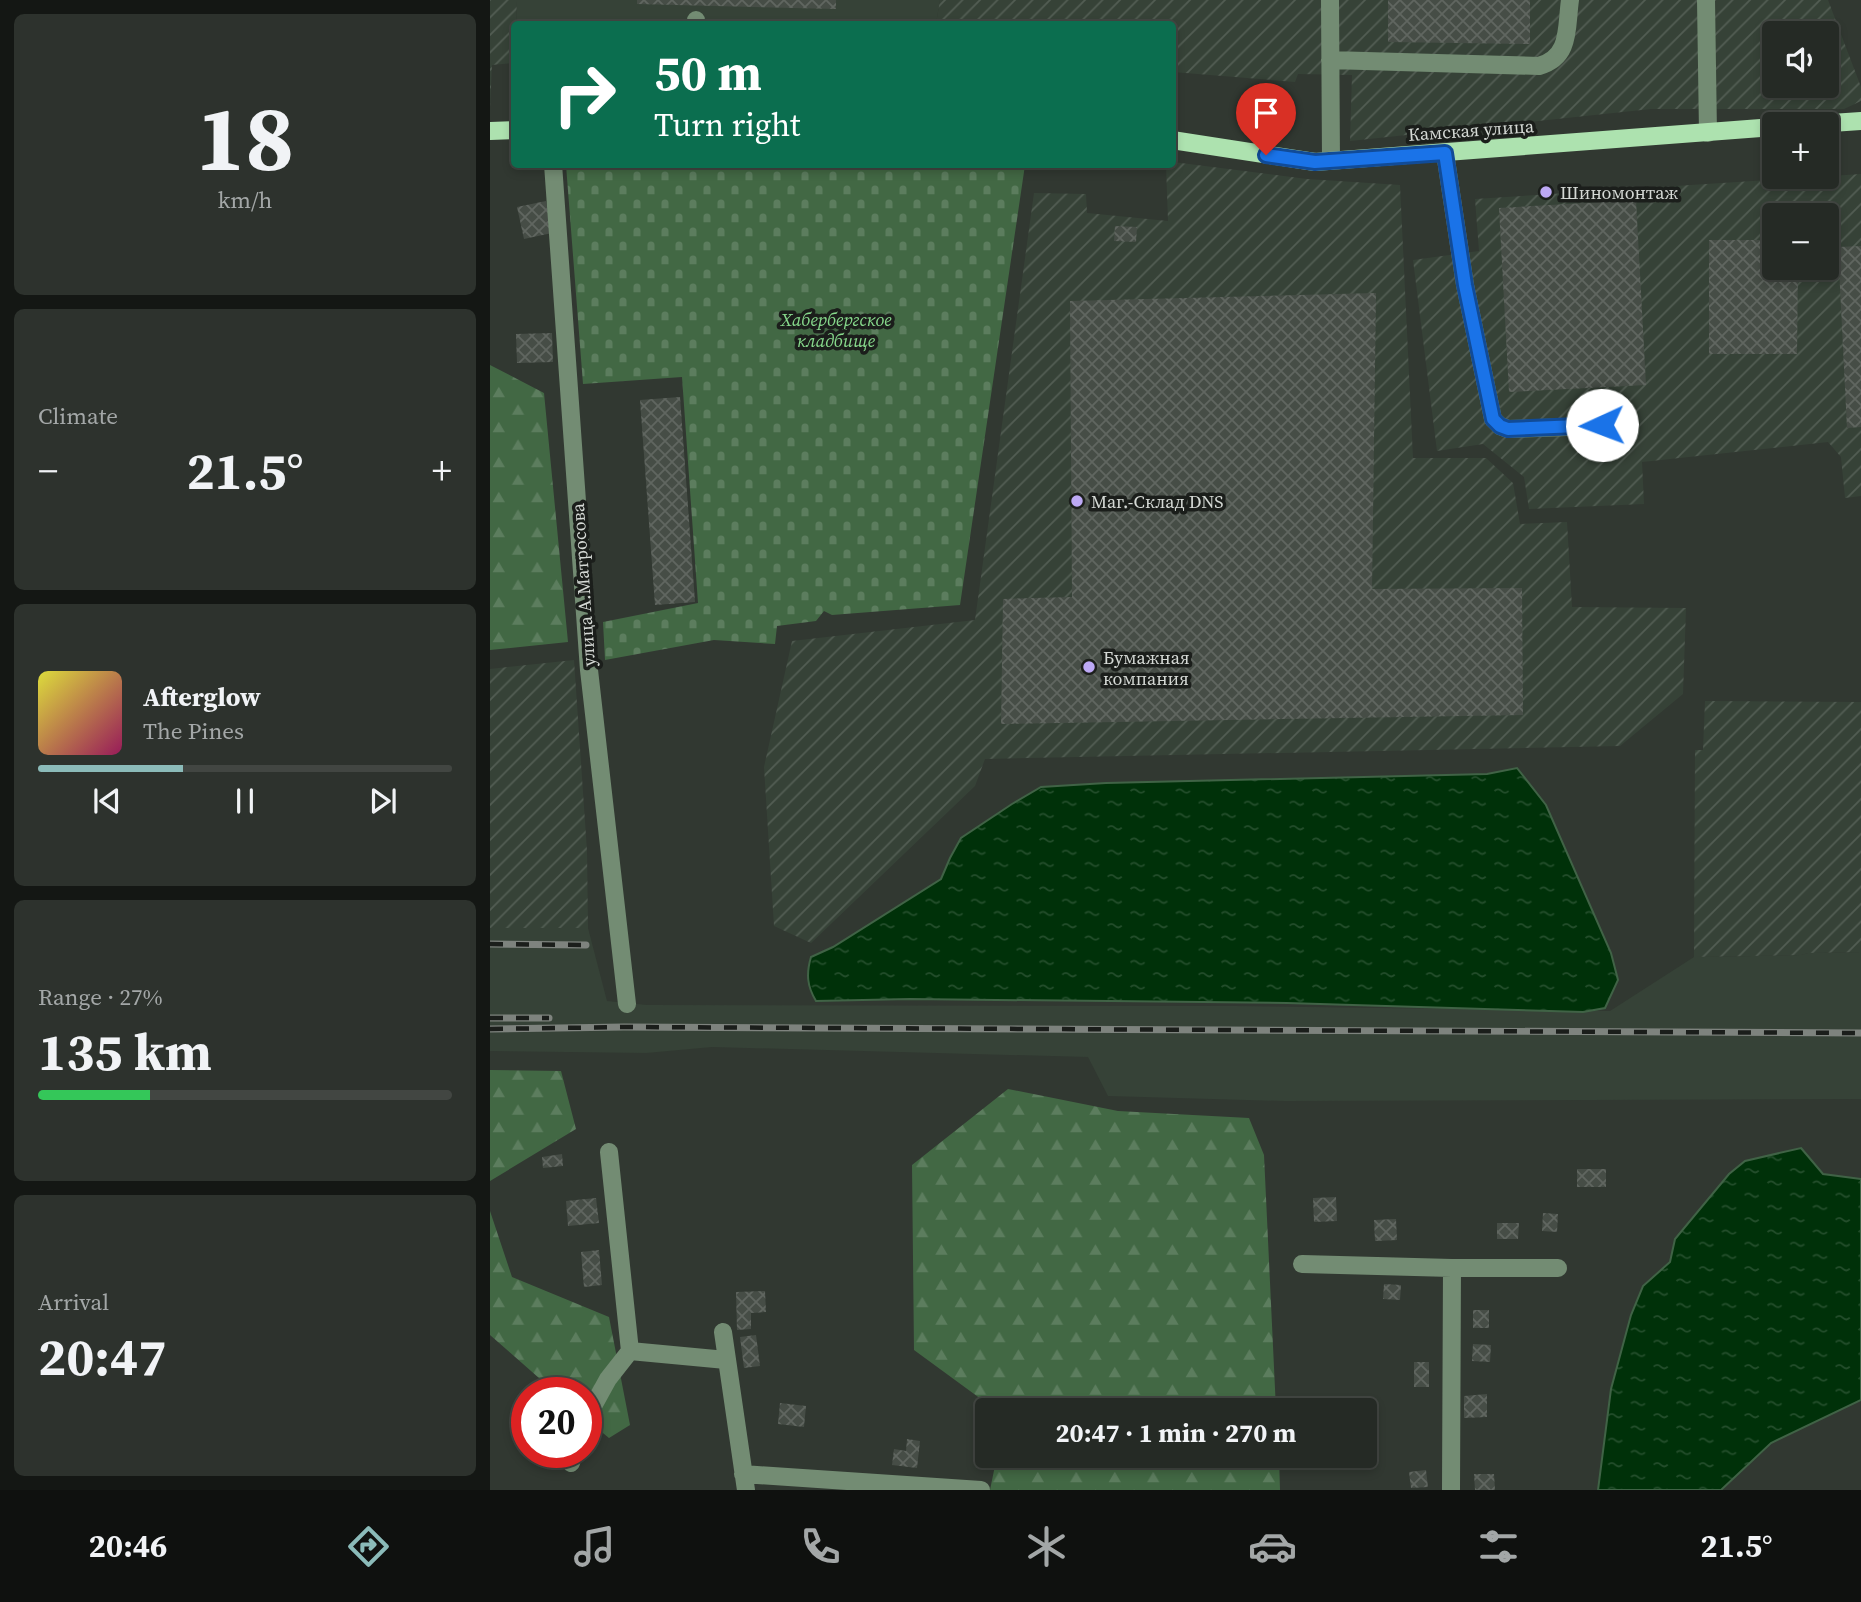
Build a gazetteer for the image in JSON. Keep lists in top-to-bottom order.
{
  "streets": {
    "main road": ["Камская улица"],
    "street": ["улица А.Матросова"]
  },
  "parks": ["Хабербергское кладбище"],
  "places": ["Шиномонтаж", "Маг.-Склад DNS", "Бумажная компания"],
  "page": {
    "tile": [
      ["18", "km/h"],
      "Climate",
      ["Range · 27%", "135 km"],
      ["Arrival", "20:47"]
    ],
    "map_buttons": ["+", "−"],
    "turn": ["50 m", "Turn right"],
    "heat": ["−", "21.5°", "+"],
    "song": ["Afterglow", "The Pines"],
    "limit": "20",
    "trip": "20:47 · 1 min · 270 m",
    "tabs": ["20:46", "21.5°"]
  }
}
